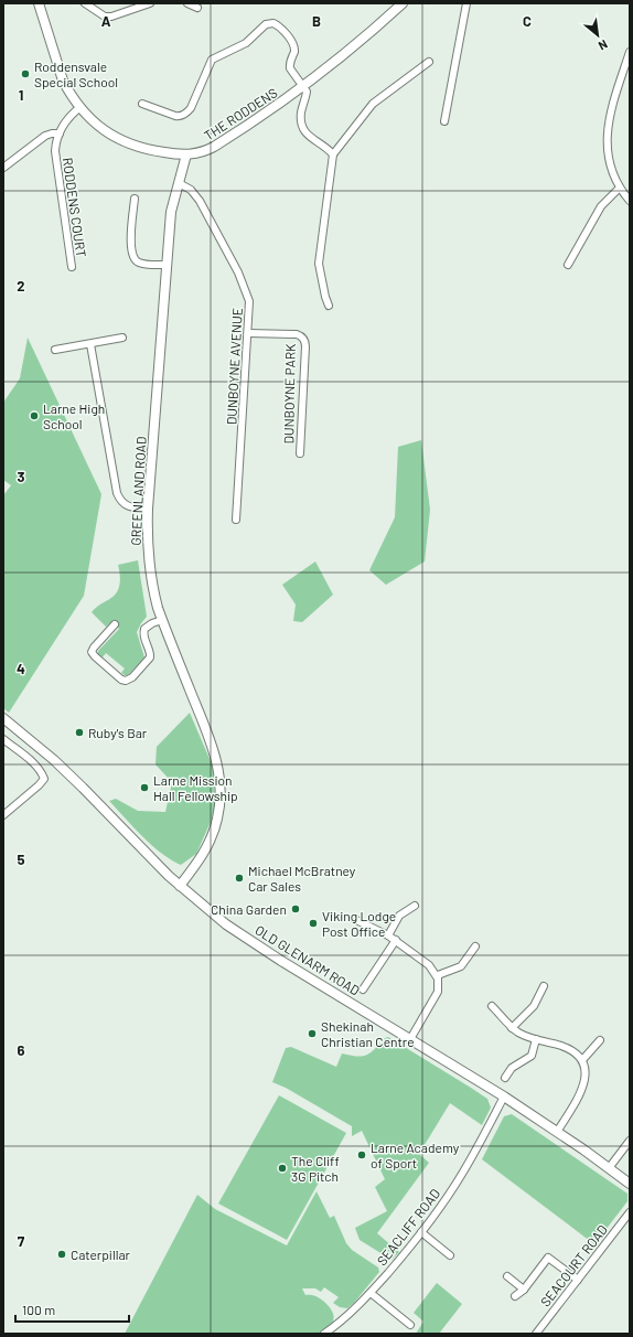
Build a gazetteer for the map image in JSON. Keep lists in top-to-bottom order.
{
  "streets": {
    "street": [
      "THE RODDENS",
      "RODDENS COURT",
      "DUNBOYNE AVENUE",
      "DUNBOYNE PARK",
      "GREENLAND ROAD",
      "OLD GLENARM ROAD",
      "SEACLIFF ROAD",
      "SEACOURT ROAD"
    ]
  },
  "crossings": [
    ["THE RODDENS", "RODDENS COURT"],
    ["THE RODDENS", "GREENLAND ROAD"],
    ["DUNBOYNE AVENUE", "DUNBOYNE PARK"],
    ["DUNBOYNE AVENUE", "GREENLAND ROAD"],
    ["GREENLAND ROAD", "OLD GLENARM ROAD"],
    ["OLD GLENARM ROAD", "SEACLIFF ROAD"]
  ],
  "places": [
    "Roddensvale Special School",
    "Larne High School",
    "Ruby's Bar",
    "Larne Mission Hall Fellowship",
    "Michael McBratney Car Sales",
    "China Garden",
    "Viking Lodge Post Office",
    "Shekinah Christian Centre",
    "Larne Academy of Sport",
    "The Cliff 3G Pitch",
    "Caterpillar"
  ],
  "scale_bar": "100 m",
  "north": "bottom right",
  "grid": {
    "columns": ["A", "B", "C"],
    "rows": [
      "1",
      "2",
      "3",
      "4",
      "5",
      "6",
      "7"
    ]
  }
}
